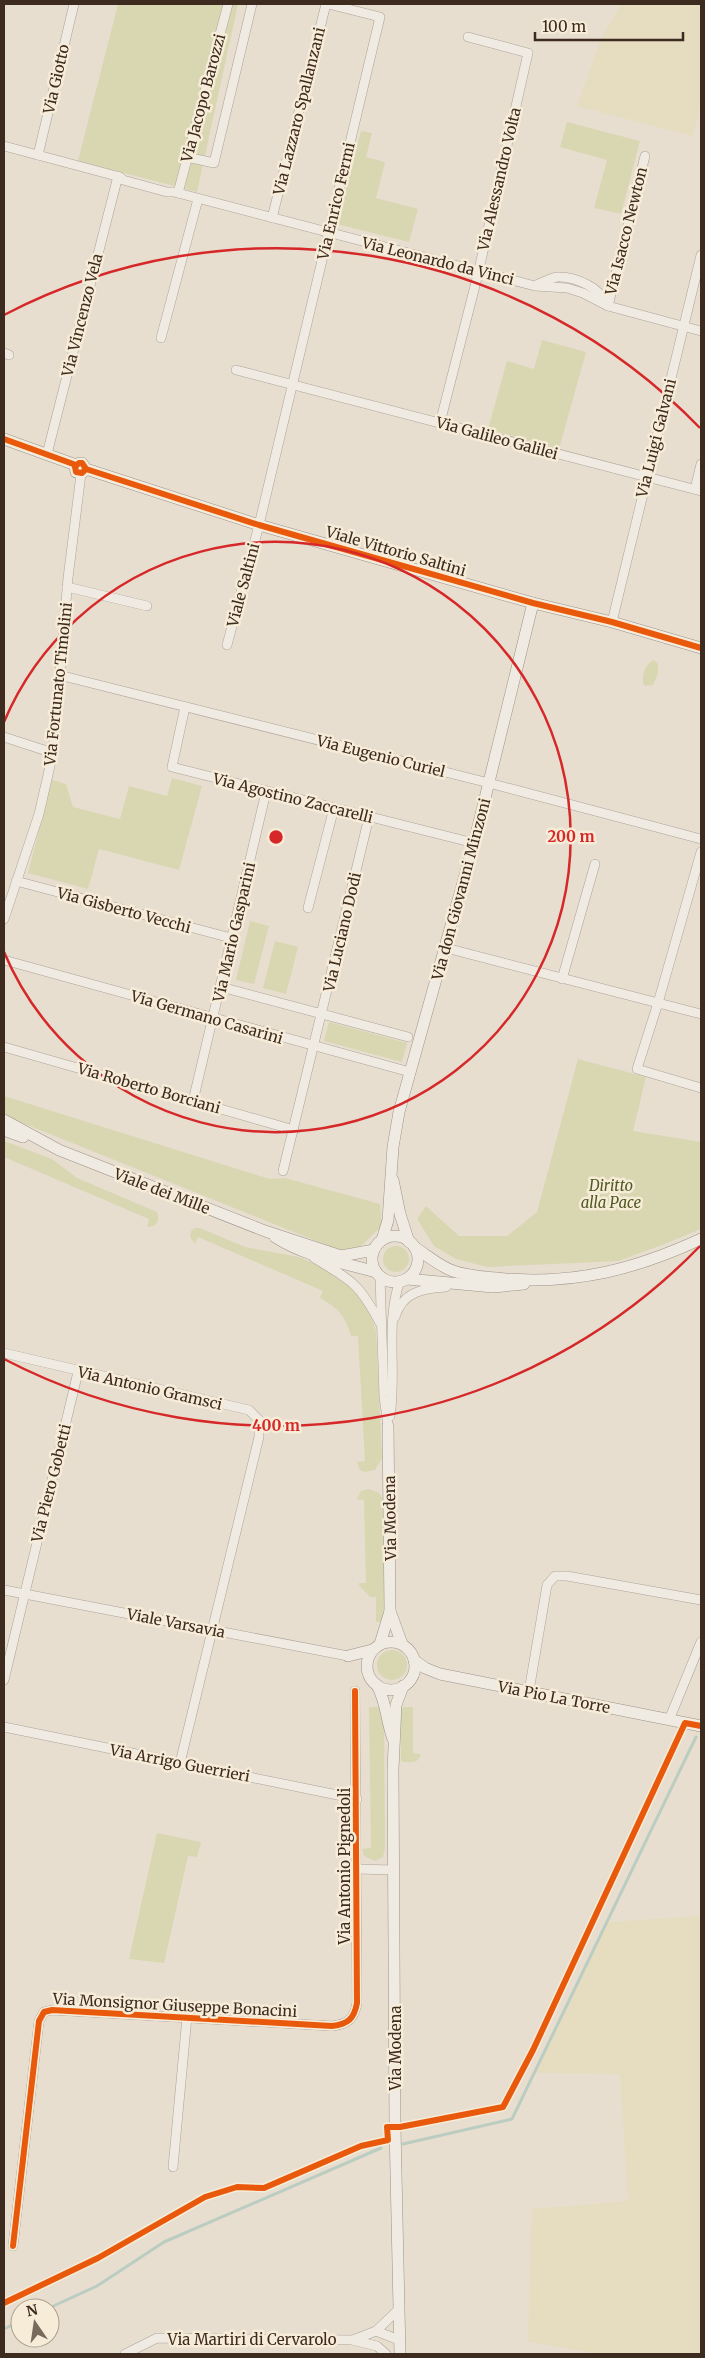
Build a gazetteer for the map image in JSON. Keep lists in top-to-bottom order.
{
  "streets": {
    "street": [
      "Via Giotto",
      "Via Jacopo Barozzi",
      "Via Lazzaro Spallanzani",
      "Via Alessandro Volta",
      "Via Enrico Fermi",
      "Via Isacco Newton",
      "Via Leonardo da Vinci",
      "Via Vincenzo Vela",
      "Via Galileo Galilei",
      "Via Luigi Galvani",
      "Viale Vittorio Saltini",
      "Viale Saltini",
      "Via Fortunato Timolini",
      "Via Eugenio Curiel",
      "Via Agostino Zaccarelli",
      "Via don Giovanni Minzoni",
      "Via Gisberto Vecchi",
      "Via Mario Gasparini",
      "Via Luciano Dodi",
      "Via Germano Casarini",
      "Via Roberto Borciani",
      "Viale dei Mille",
      "Via Antonio Gramsci",
      "Via Piero Gobetti",
      "Via Modena",
      "Viale Varsavia",
      "Via Pio La Torre",
      "Via Arrigo Guerrieri",
      "Via Antonio Pignedoli",
      "Via Monsignor Giuseppe Bonacini",
      "Via Martiri di Cervarolo"
    ]
  },
  "crossings": [
    ["Via Giotto", "Via Leonardo da Vinci"],
    ["Via Jacopo Barozzi", "Via Leonardo da Vinci"],
    ["Via Lazzaro Spallanzani", "Via Enrico Fermi"],
    ["Via Lazzaro Spallanzani", "Via Leonardo da Vinci"],
    ["Via Alessandro Volta", "Via Leonardo da Vinci"],
    ["Via Alessandro Volta", "Via Galileo Galilei"],
    ["Via Enrico Fermi", "Via Leonardo da Vinci"],
    ["Via Enrico Fermi", "Via Galileo Galilei"],
    ["Via Enrico Fermi", "Viale Vittorio Saltini"],
    ["Via Enrico Fermi", "Viale Saltini"],
    ["Via Isacco Newton", "Via Leonardo da Vinci"],
    ["Via Leonardo da Vinci", "Via Vincenzo Vela"],
    ["Via Vincenzo Vela", "Viale Vittorio Saltini"],
    ["Via Galileo Galilei", "Via Luigi Galvani"],
    ["Via Luigi Galvani", "Viale Vittorio Saltini"],
    ["Viale Vittorio Saltini", "Viale Saltini"],
    ["Viale Vittorio Saltini", "Via Fortunato Timolini"],
    ["Viale Vittorio Saltini", "Via don Giovanni Minzoni"],
    ["Via Fortunato Timolini", "Via Eugenio Curiel"],
    ["Via Fortunato Timolini", "Via Gisberto Vecchi"],
    ["Via Eugenio Curiel", "Via Agostino Zaccarelli"],
    ["Via Eugenio Curiel", "Via don Giovanni Minzoni"],
    ["Via Agostino Zaccarelli", "Via don Giovanni Minzoni"],
    ["Via Agostino Zaccarelli", "Via Mario Gasparini"],
    ["Via Agostino Zaccarelli", "Via Luciano Dodi"],
    ["Via don Giovanni Minzoni", "Via Germano Casarini"],
    ["Via don Giovanni Minzoni", "Viale dei Mille"],
    ["Via don Giovanni Minzoni", "Via Modena"],
    ["Via Gisberto Vecchi", "Via Mario Gasparini"],
    ["Via Mario Gasparini", "Via Germano Casarini"],
    ["Via Mario Gasparini", "Via Roberto Borciani"],
    ["Via Luciano Dodi", "Via Germano Casarini"],
    ["Via Luciano Dodi", "Via Roberto Borciani"],
    ["Viale dei Mille", "Via Modena"],
    ["Via Antonio Gramsci", "Via Piero Gobetti"],
    ["Via Antonio Gramsci", "Viale Varsavia"],
    ["Via Antonio Gramsci", "Via Arrigo Guerrieri"],
    ["Via Piero Gobetti", "Viale Varsavia"],
    ["Via Modena", "Viale Varsavia"],
    ["Via Modena", "Via Pio La Torre"],
    ["Via Modena", "Via Antonio Pignedoli"],
    ["Via Modena", "Via Martiri di Cervarolo"],
    ["Viale Varsavia", "Via Pio La Torre"],
    ["Via Arrigo Guerrieri", "Via Antonio Pignedoli"],
    ["Via Antonio Pignedoli", "Via Monsignor Giuseppe Bonacini"]
  ],
  "parks": ["Diritto alla Pace"],
  "scale_bar": "100 m",
  "north": "top",
  "rings": ["200 m", "400 m"]
}
